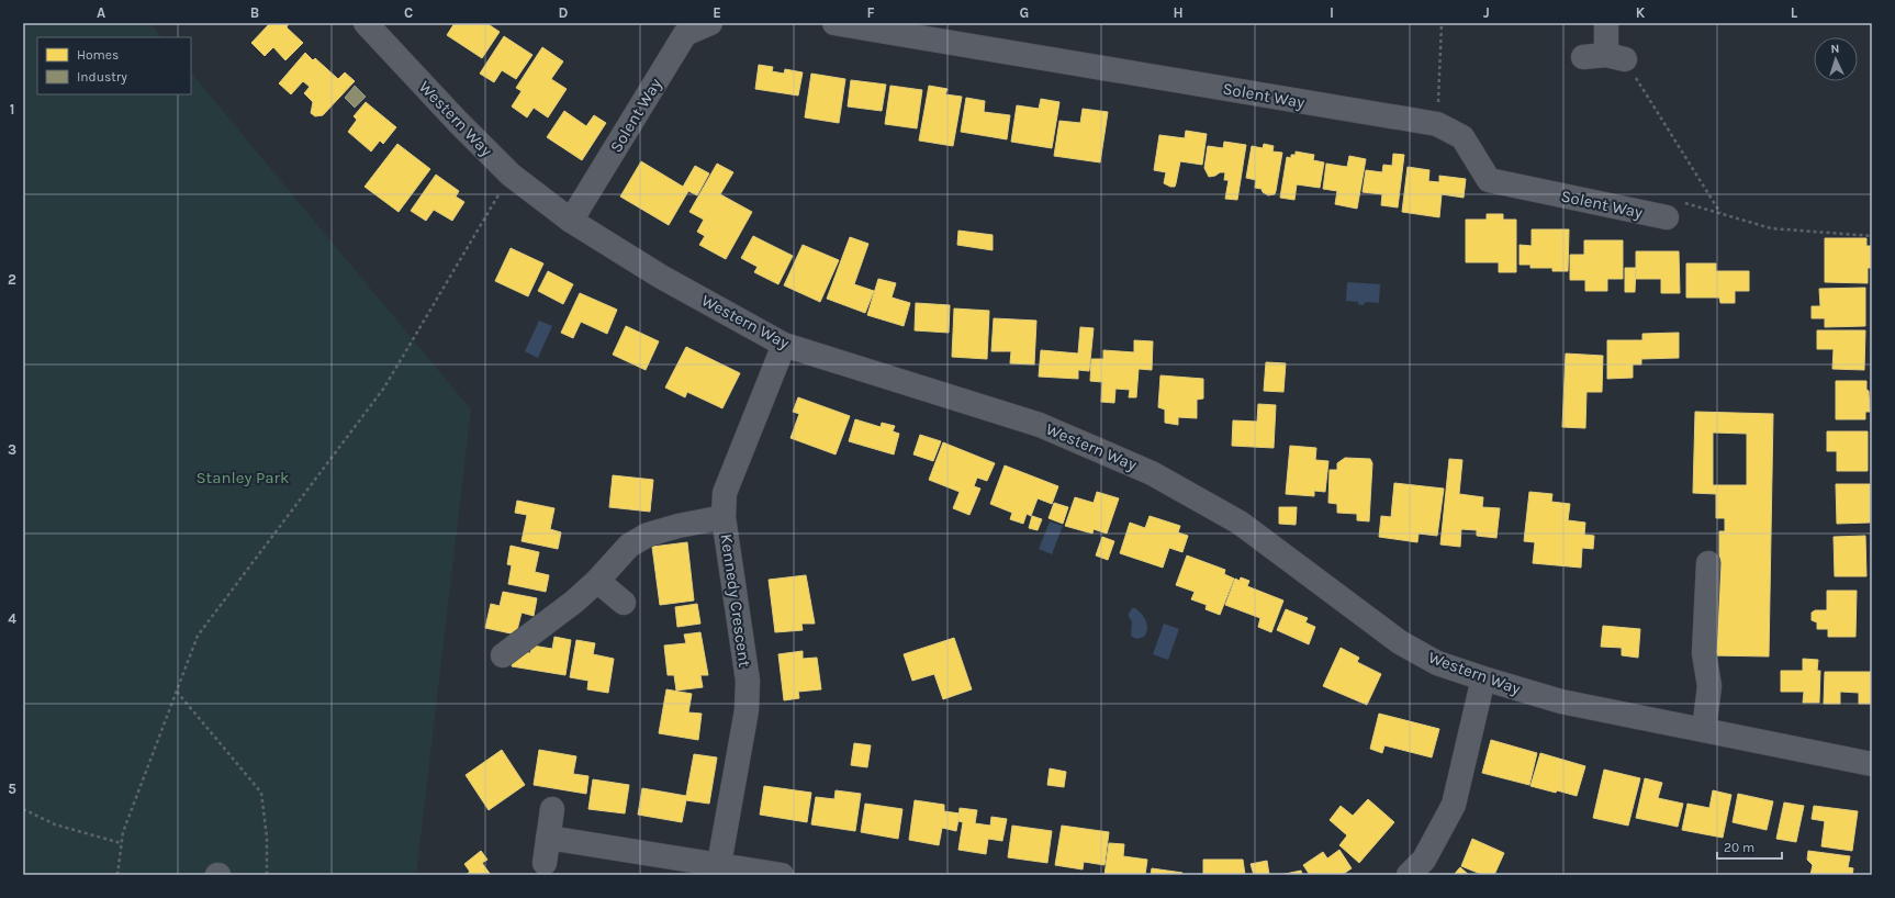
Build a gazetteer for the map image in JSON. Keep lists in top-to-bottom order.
{
  "streets": {
    "street": ["Solent Way", "Western Way", "Kennedy Crescent"]
  },
  "crossings": [
    ["Solent Way", "Western Way"],
    ["Western Way", "Kennedy Crescent"]
  ],
  "parks": ["Stanley Park"],
  "legend": ["Homes", "Industry"],
  "scale_bar": "20 m",
  "north": "top",
  "grid": {
    "columns": [
      "A",
      "B",
      "C",
      "D",
      "E",
      "F",
      "G",
      "H",
      "I",
      "J",
      "K",
      "L"
    ],
    "rows": [
      "1",
      "2",
      "3",
      "4",
      "5"
    ]
  }
}
